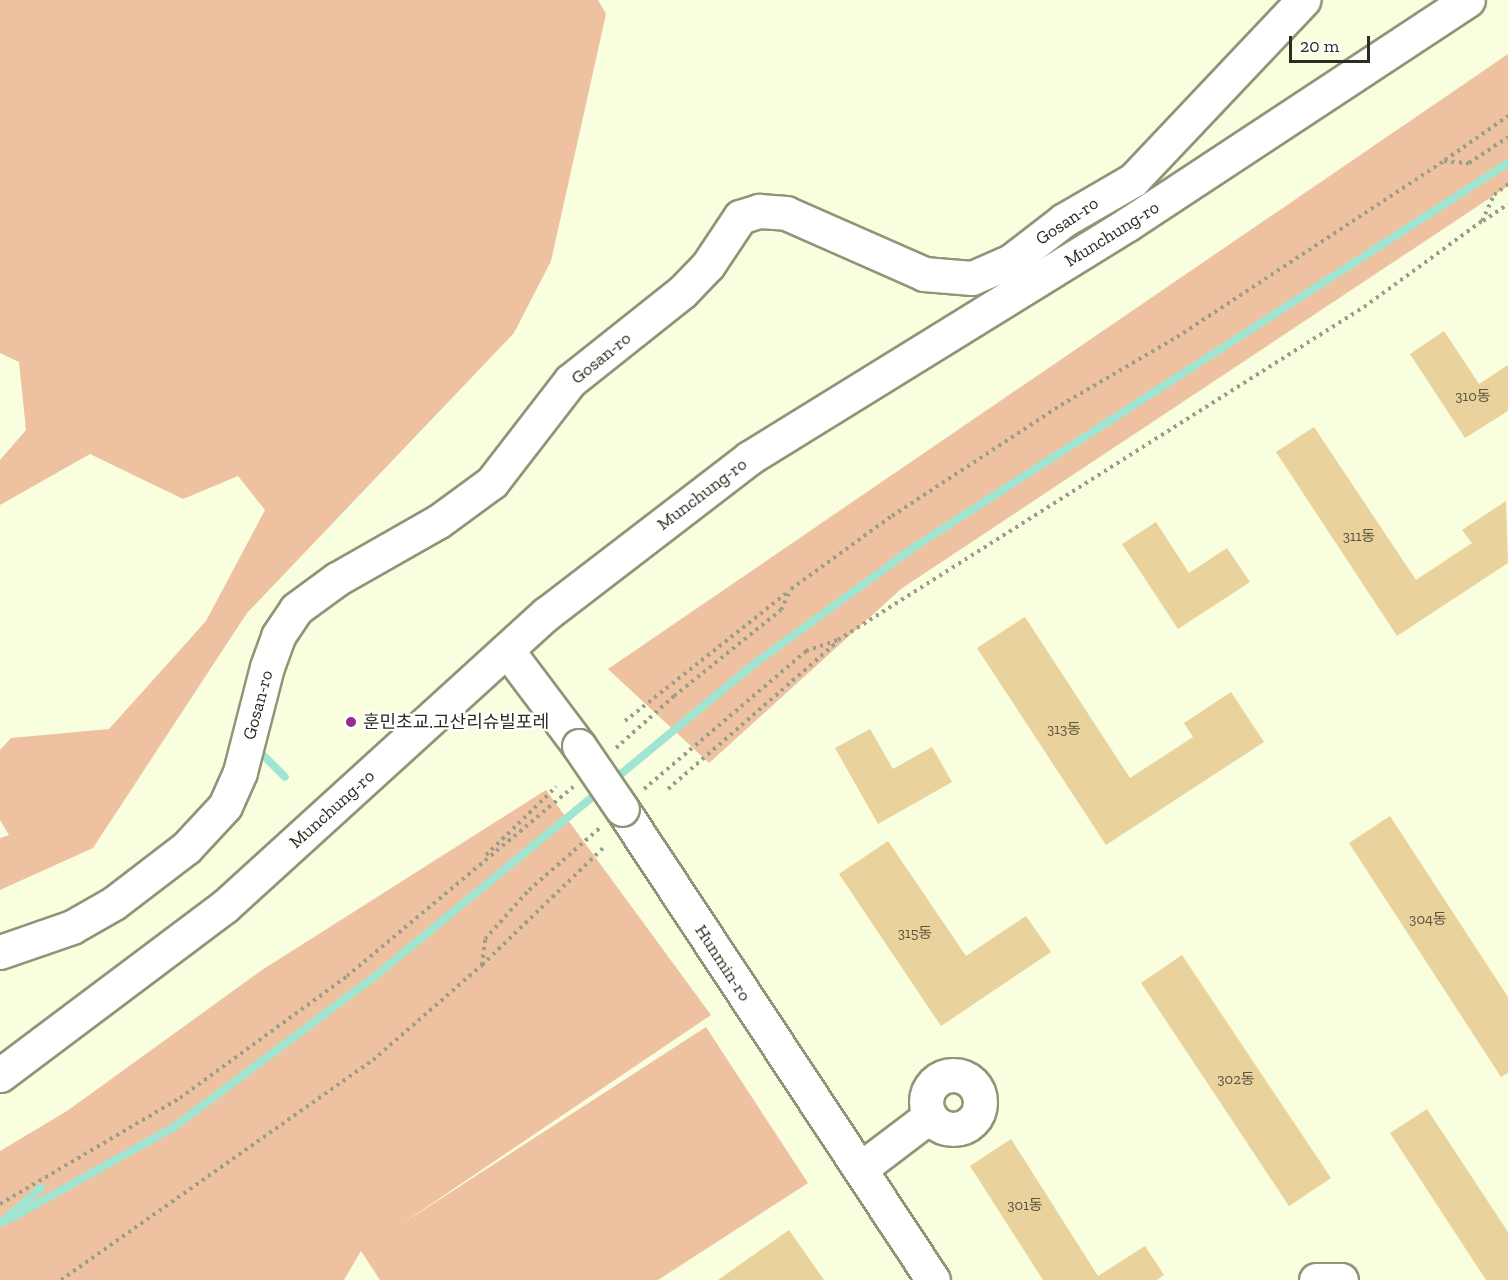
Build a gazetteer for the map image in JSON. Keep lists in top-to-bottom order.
{
  "streets": {
    "street": ["Gosan-ro", "Munchung-ro", "Hunmin-ro"]
  },
  "crossings": [
    ["Munchung-ro", "Hunmin-ro"]
  ],
  "places": ["훈민초교.고산리슈빌포레"],
  "house_numbers": [
    "310동",
    "311동",
    "313동",
    "304동",
    "315동",
    "302동",
    "301동"
  ],
  "scale_bar": "20 m"
}
